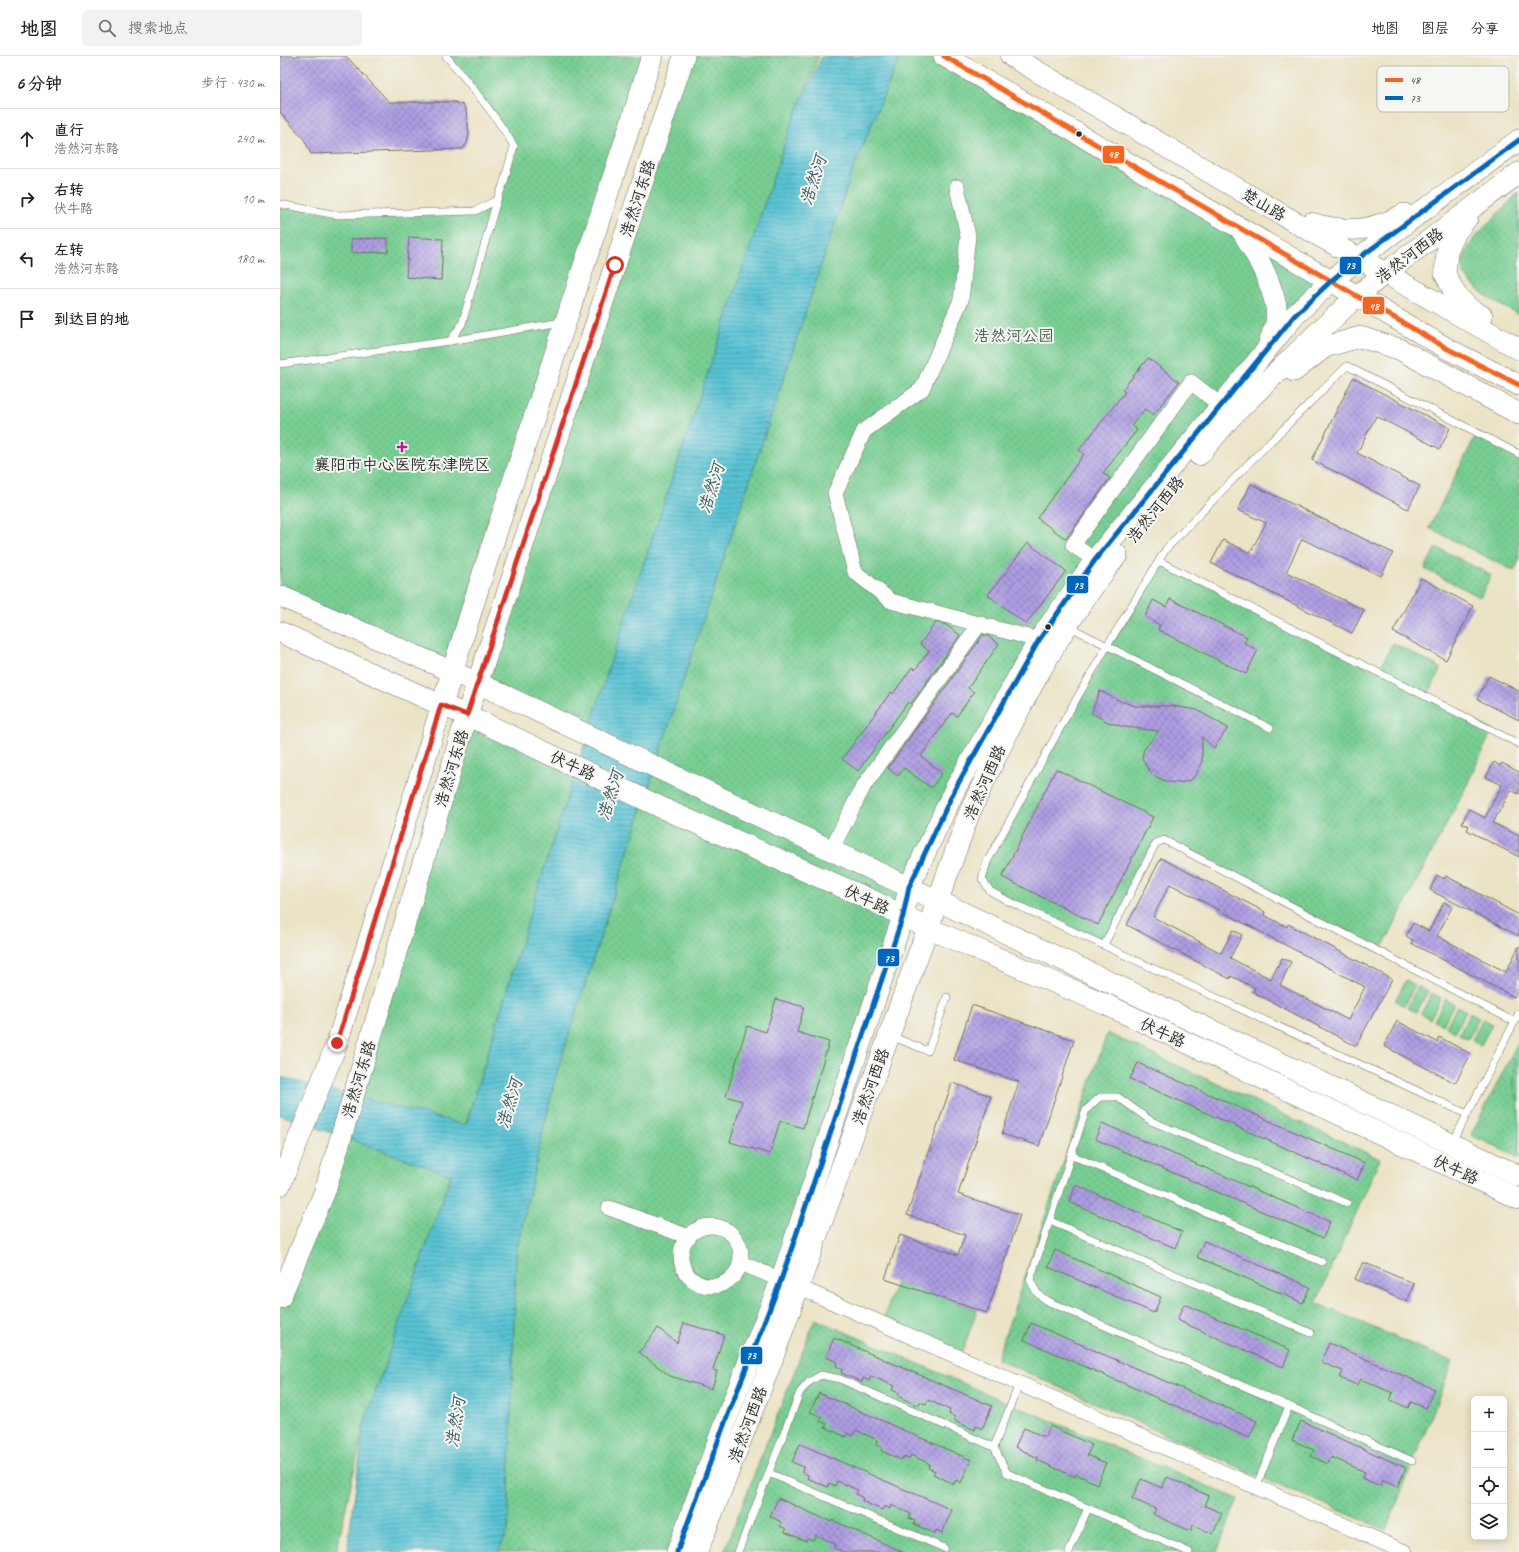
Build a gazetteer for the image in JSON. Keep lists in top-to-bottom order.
{
  "streets": {
    "street": [
      "浩然河东路",
      "楚山路",
      "浩然河西路",
      "伏牛路"
    ]
  },
  "crossings": [
    ["浩然河东路", "伏牛路"],
    ["楚山路", "浩然河西路"],
    ["浩然河西路", "伏牛路"]
  ],
  "water": ["浩然河"],
  "parks": ["浩然河公园"],
  "places": {
    "health": ["襄阳市中心医院东津院区"]
  },
  "lines": ["transit line 48", "transit line 73"],
  "legend": ["48", "73"],
  "page": {
    "header": "地图",
    "search": "搜索地点",
    "nav": ["地图", "图层", "分享"],
    "heading": ["6 分钟", "步行 · 430 m"],
    "list": [
      ["直行", "浩然河东路", "240 m"],
      ["右转", "伏牛路", "10 m"],
      ["左转", "浩然河东路", "180 m"],
      "到达目的地"
    ],
    "map_buttons": ["+", "−"]
  }
}
